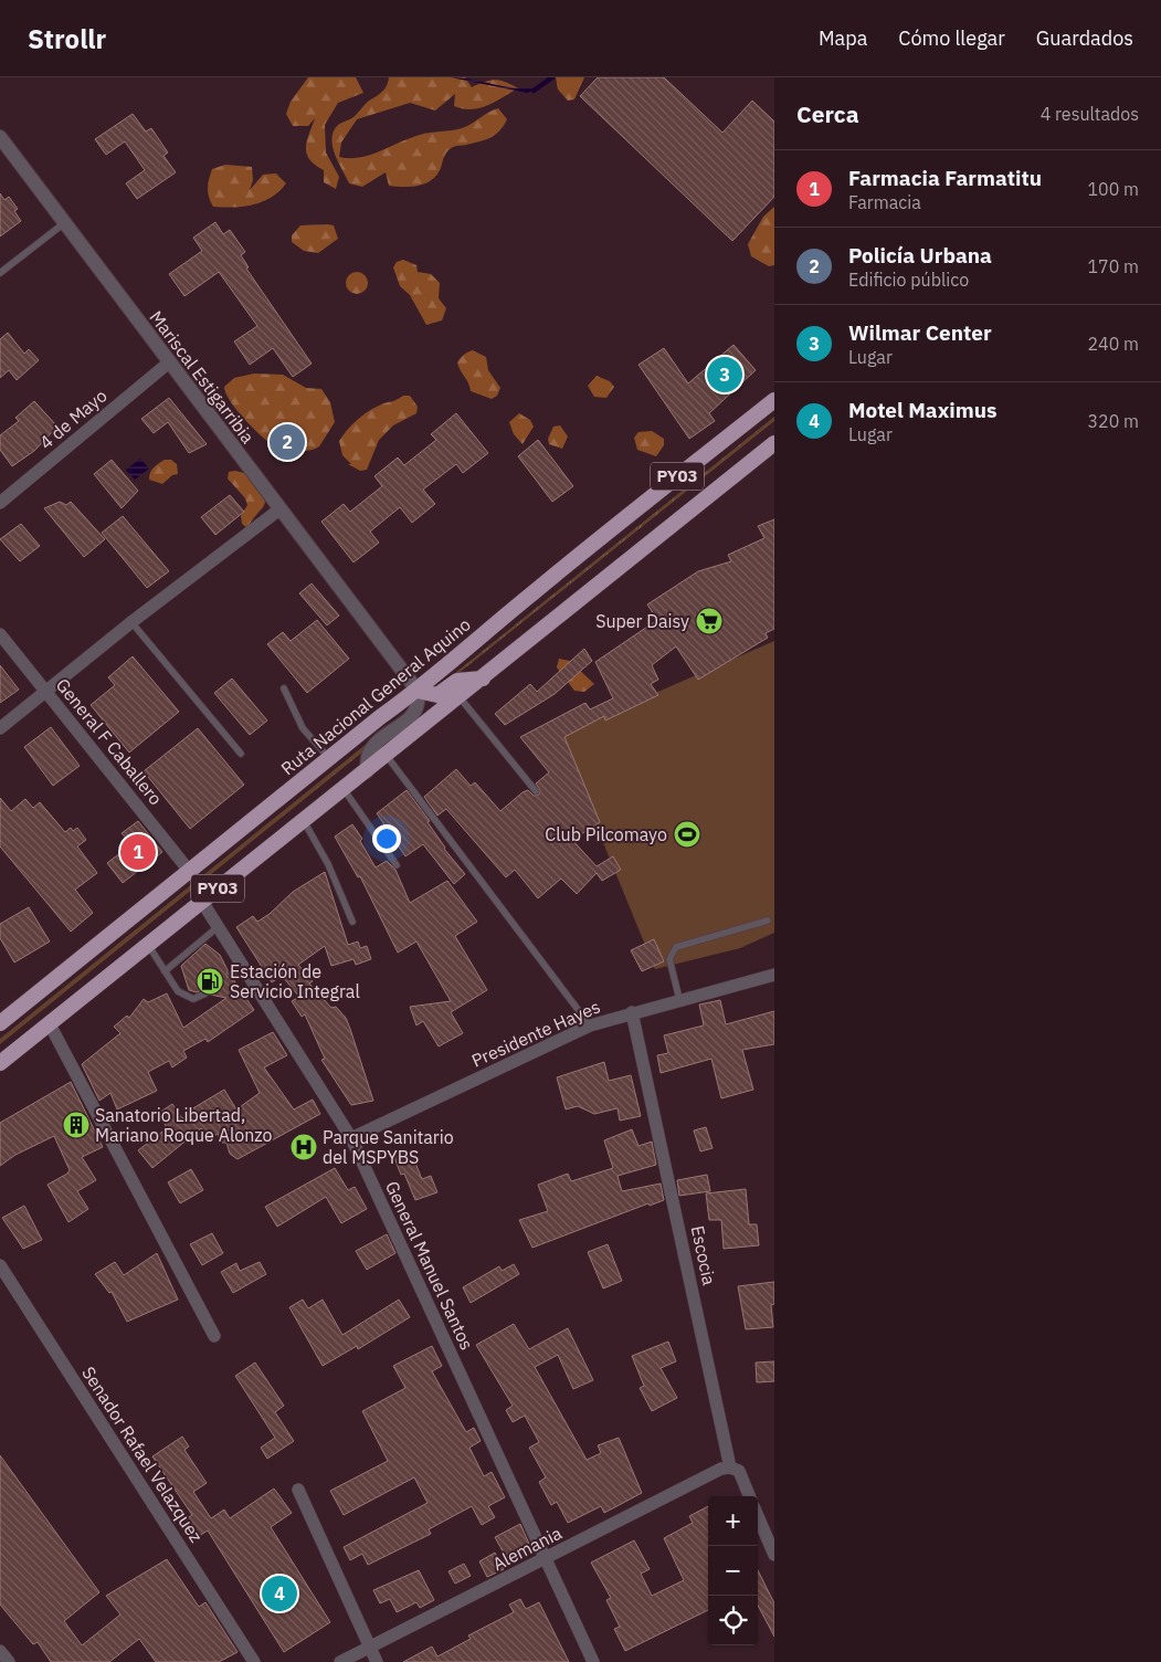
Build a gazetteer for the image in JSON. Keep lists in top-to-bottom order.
{
  "streets": {
    "highway": ["PY03", "Ruta Nacional General Aquino"],
    "street": [
      "Mariscal Estigarribia",
      "4 de Mayo",
      "General F Caballero",
      "Presidente Hayes",
      "Escocia",
      "General Manuel Santos",
      "Senador Rafael Velazquez",
      "Alemania"
    ]
  },
  "crossings": [
    ["Mariscal Estigarribia", "4 de Mayo"],
    ["Mariscal Estigarribia", "Ruta Nacional General Aquino"],
    ["PY03", "General Manuel Santos"],
    ["Ruta Nacional General Aquino", "General F Caballero"],
    ["Presidente Hayes", "Escocia"],
    ["Presidente Hayes", "General Manuel Santos"],
    ["Escocia", "Alemania"],
    ["General Manuel Santos", "Alemania"]
  ],
  "places": {
    "supermarket": ["Super Daisy"],
    "sports": ["Club Pilcomayo"],
    "fuel station": ["Estación de Servicio Integral"],
    "building": ["Sanatorio Libertad, Mariano Roque Alonzo"],
    "hospital": ["Parque Sanitario del MSPYBS"]
  },
  "page": {
    "header": "Strollr",
    "nav": ["Mapa", "Cómo llegar", "Guardados"],
    "heading": ["Cerca", "4 resultados"],
    "list": [
      {
        "mark": "1",
        "name": "Farmacia Farmatitu",
        "note": "Farmacia",
        "value": "100 m"
      },
      {
        "mark": "2",
        "name": "Policía Urbana",
        "note": "Edificio público",
        "value": "170 m"
      },
      {
        "mark": "3",
        "name": "Wilmar Center",
        "note": "Lugar",
        "value": "240 m"
      },
      {
        "mark": "4",
        "name": "Motel Maximus",
        "note": "Lugar",
        "value": "320 m"
      }
    ],
    "pins": [
      "3",
      "2",
      "1",
      "4"
    ],
    "map_buttons": ["+", "−"]
  }
}
